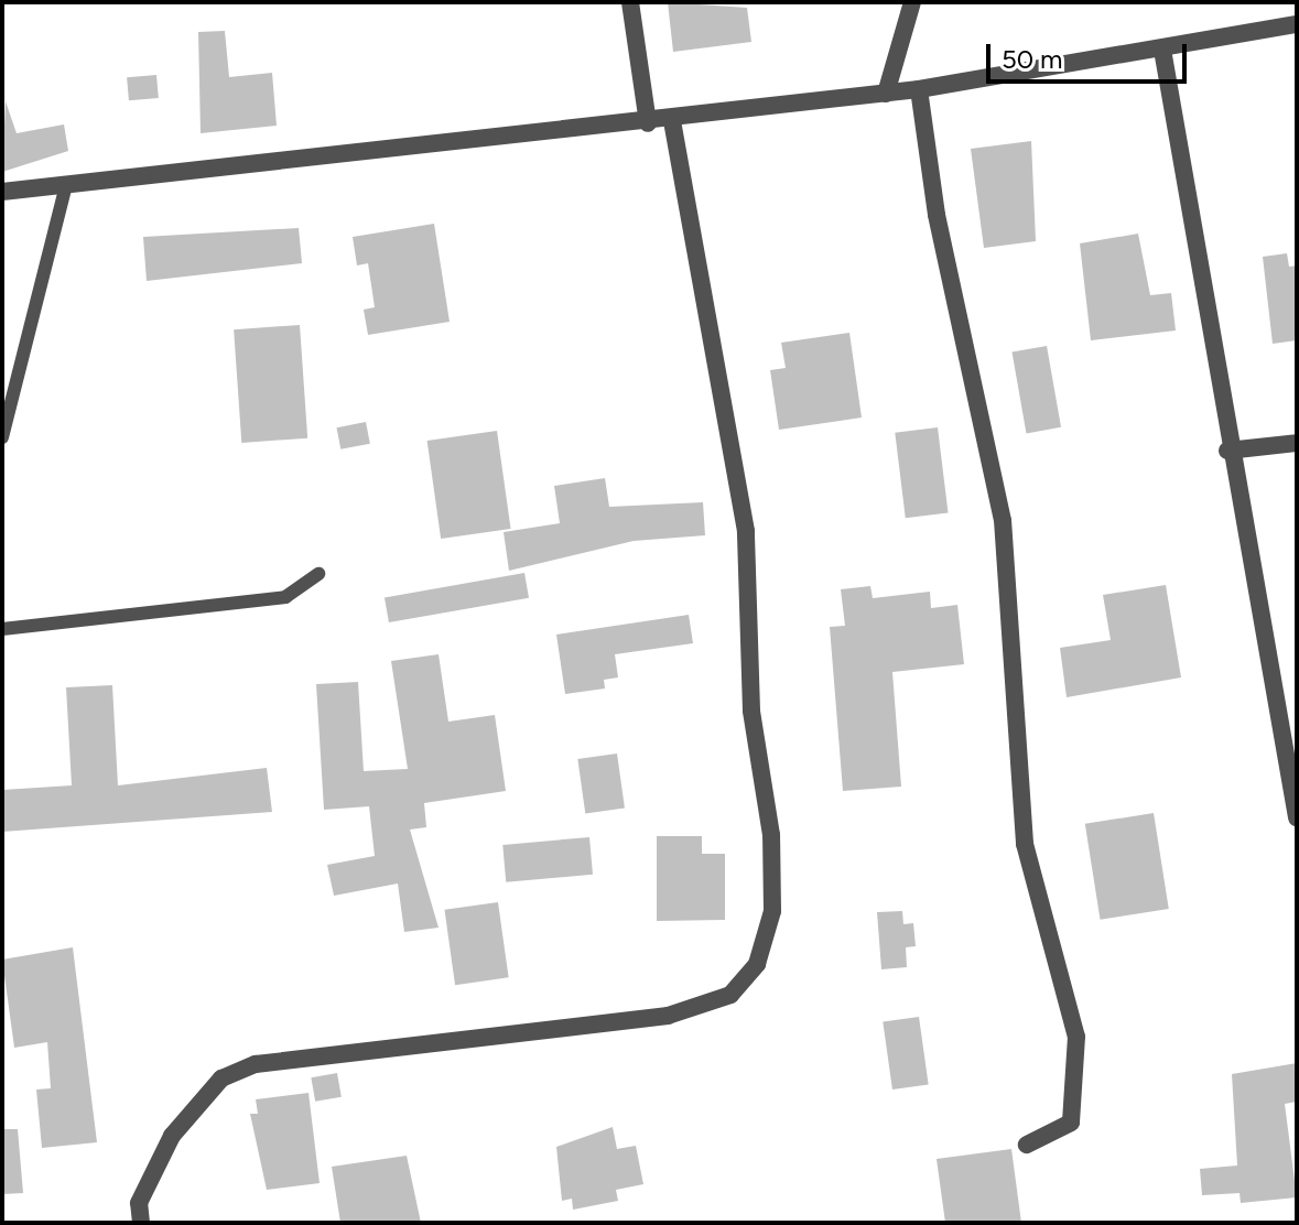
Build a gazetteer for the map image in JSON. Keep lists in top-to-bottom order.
{
  "scale_bar": "50 m"
}
